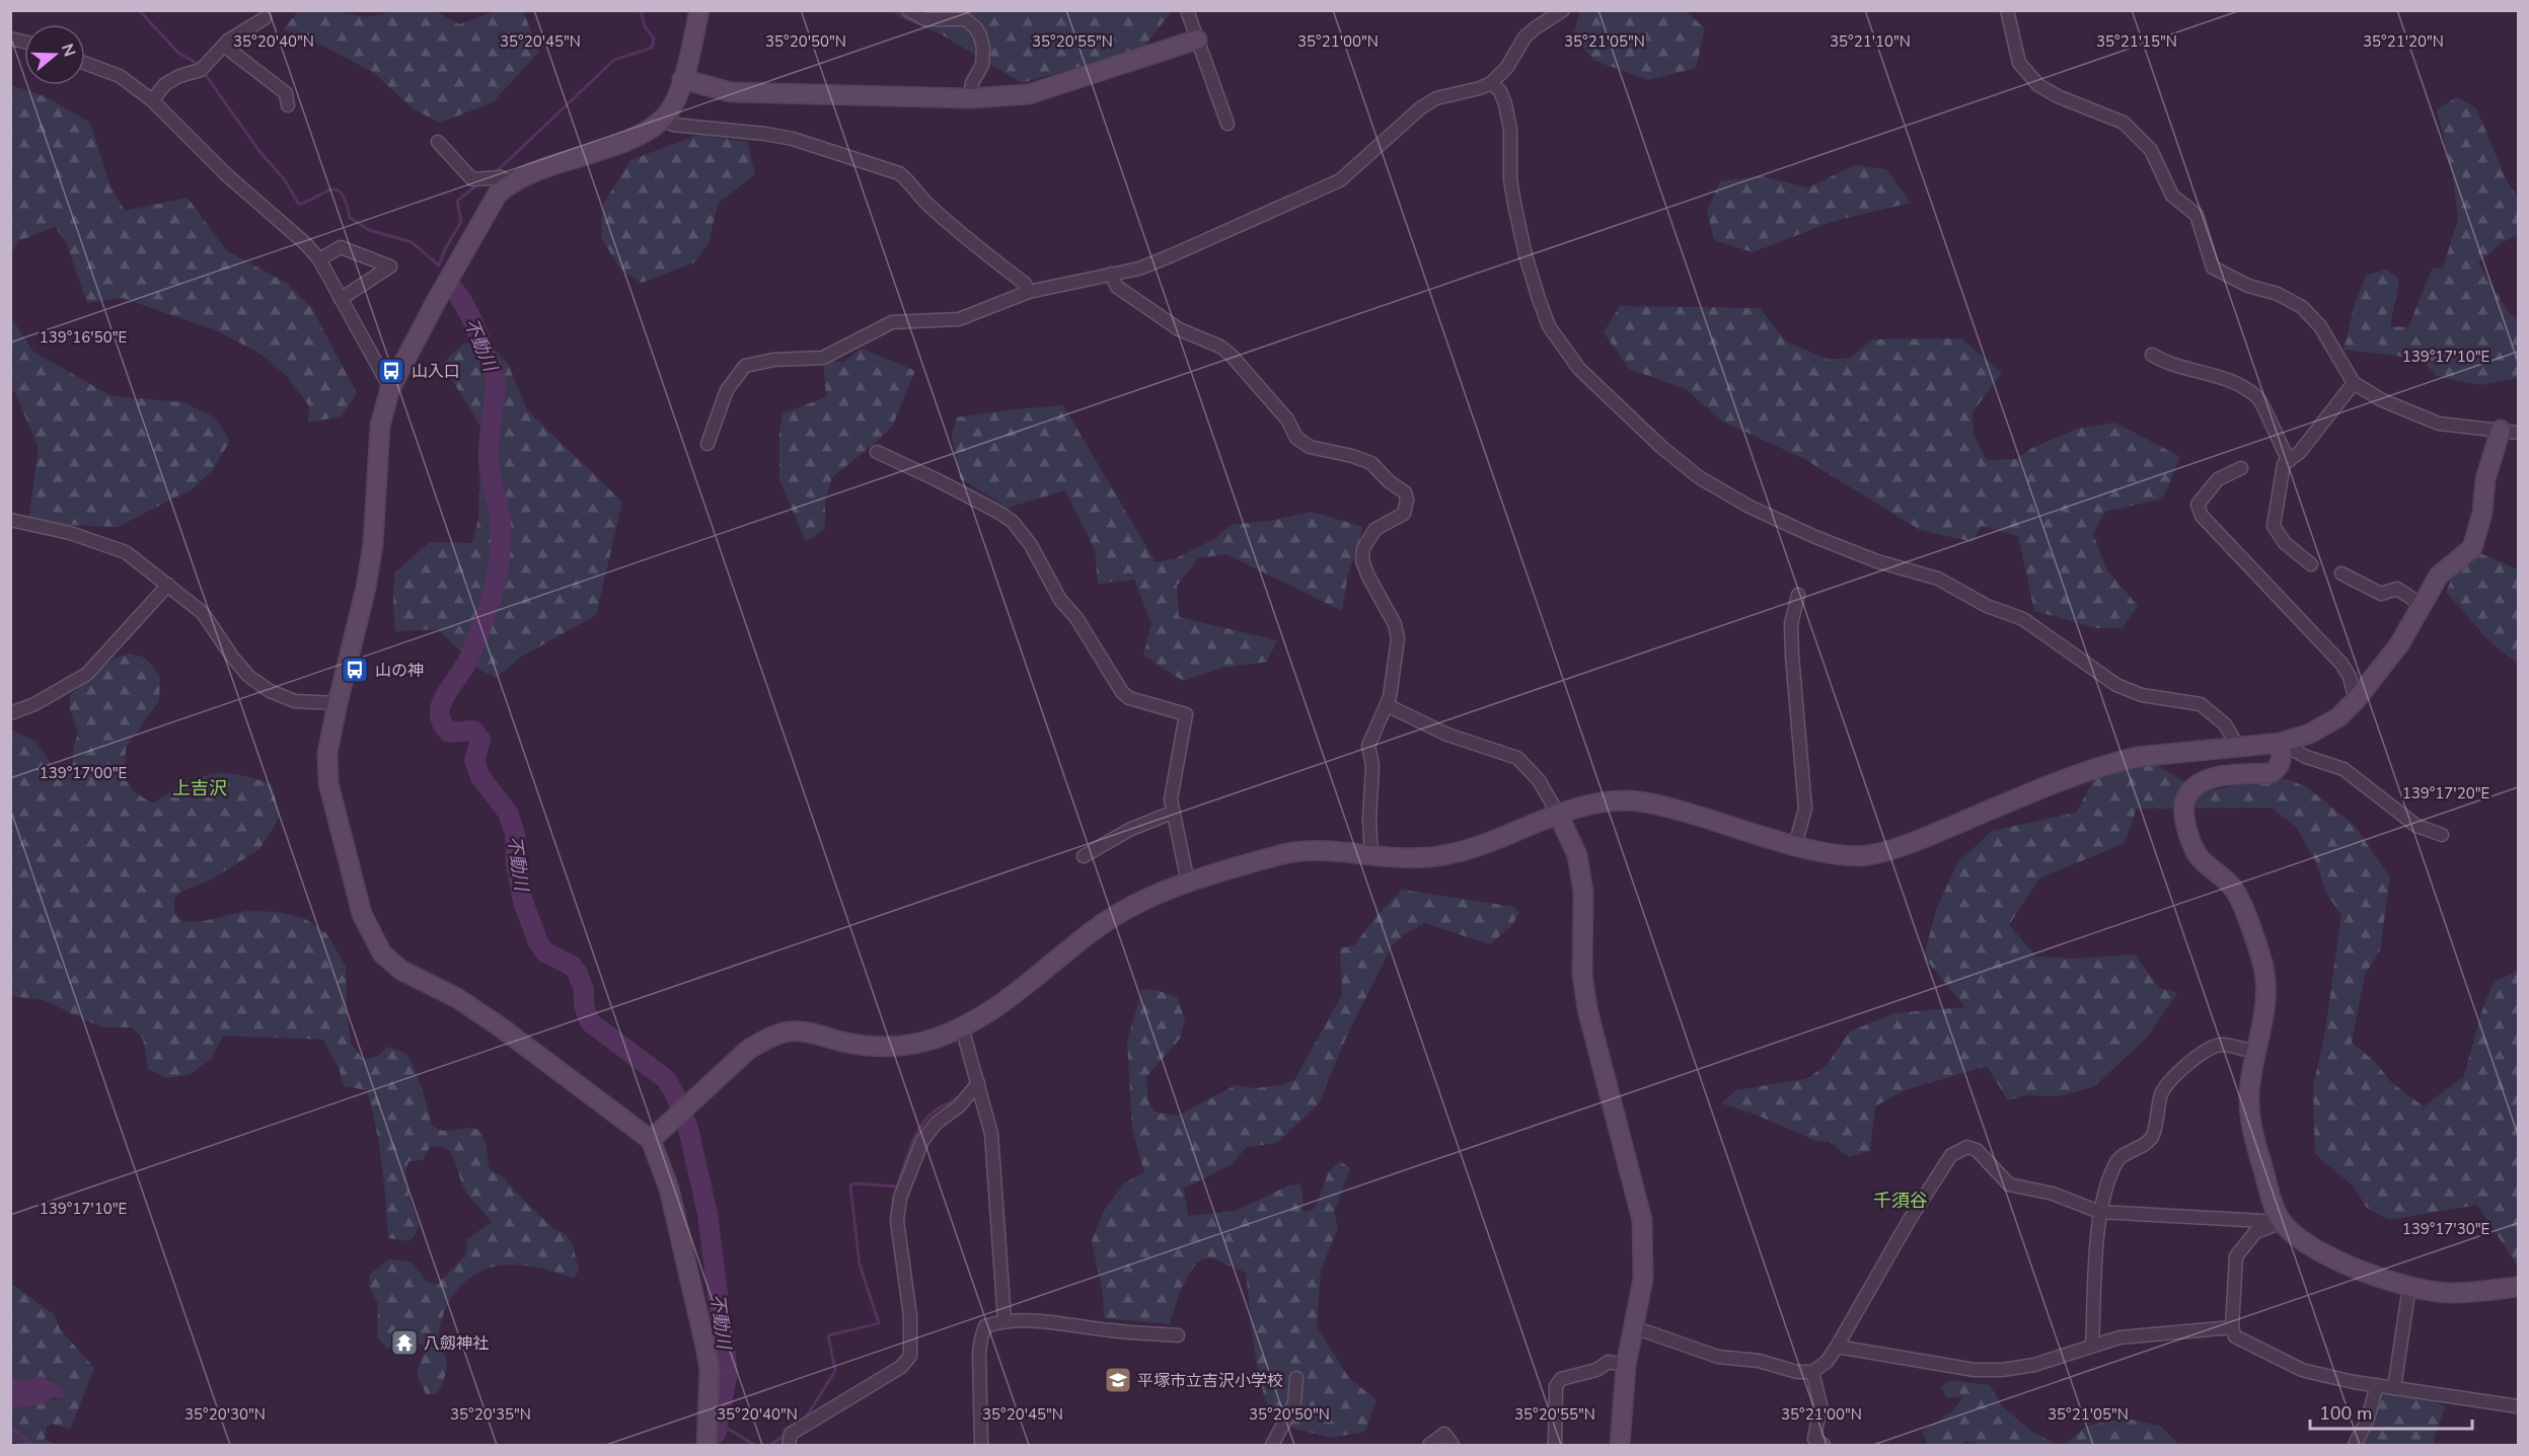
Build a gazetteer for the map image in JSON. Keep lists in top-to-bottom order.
{
  "districts": ["上吉沢", "千須谷"],
  "water": ["不動川"],
  "places": {
    "bus stop": ["山入口", "山の神"],
    "temple": ["八劔神社"],
    "school or university": ["平塚市立吉沢小学校"]
  },
  "scale_bar": "100 m",
  "north": "right",
  "coordinates": [
    "35°20'40\"N",
    "35°21'00\"N",
    "35°21'05\"N",
    "35°21'10\"N",
    "35°21'15\"N",
    "35°21'20\"N",
    "35°20'45\"N",
    "35°20'50\"N",
    "35°20'55\"N",
    "139°16'50\"E",
    "139°17'10\"E",
    "139°17'00\"E",
    "139°17'20\"E",
    "139°17'30\"E",
    "35°20'30\"N",
    "35°20'35\"N"
  ]
}
